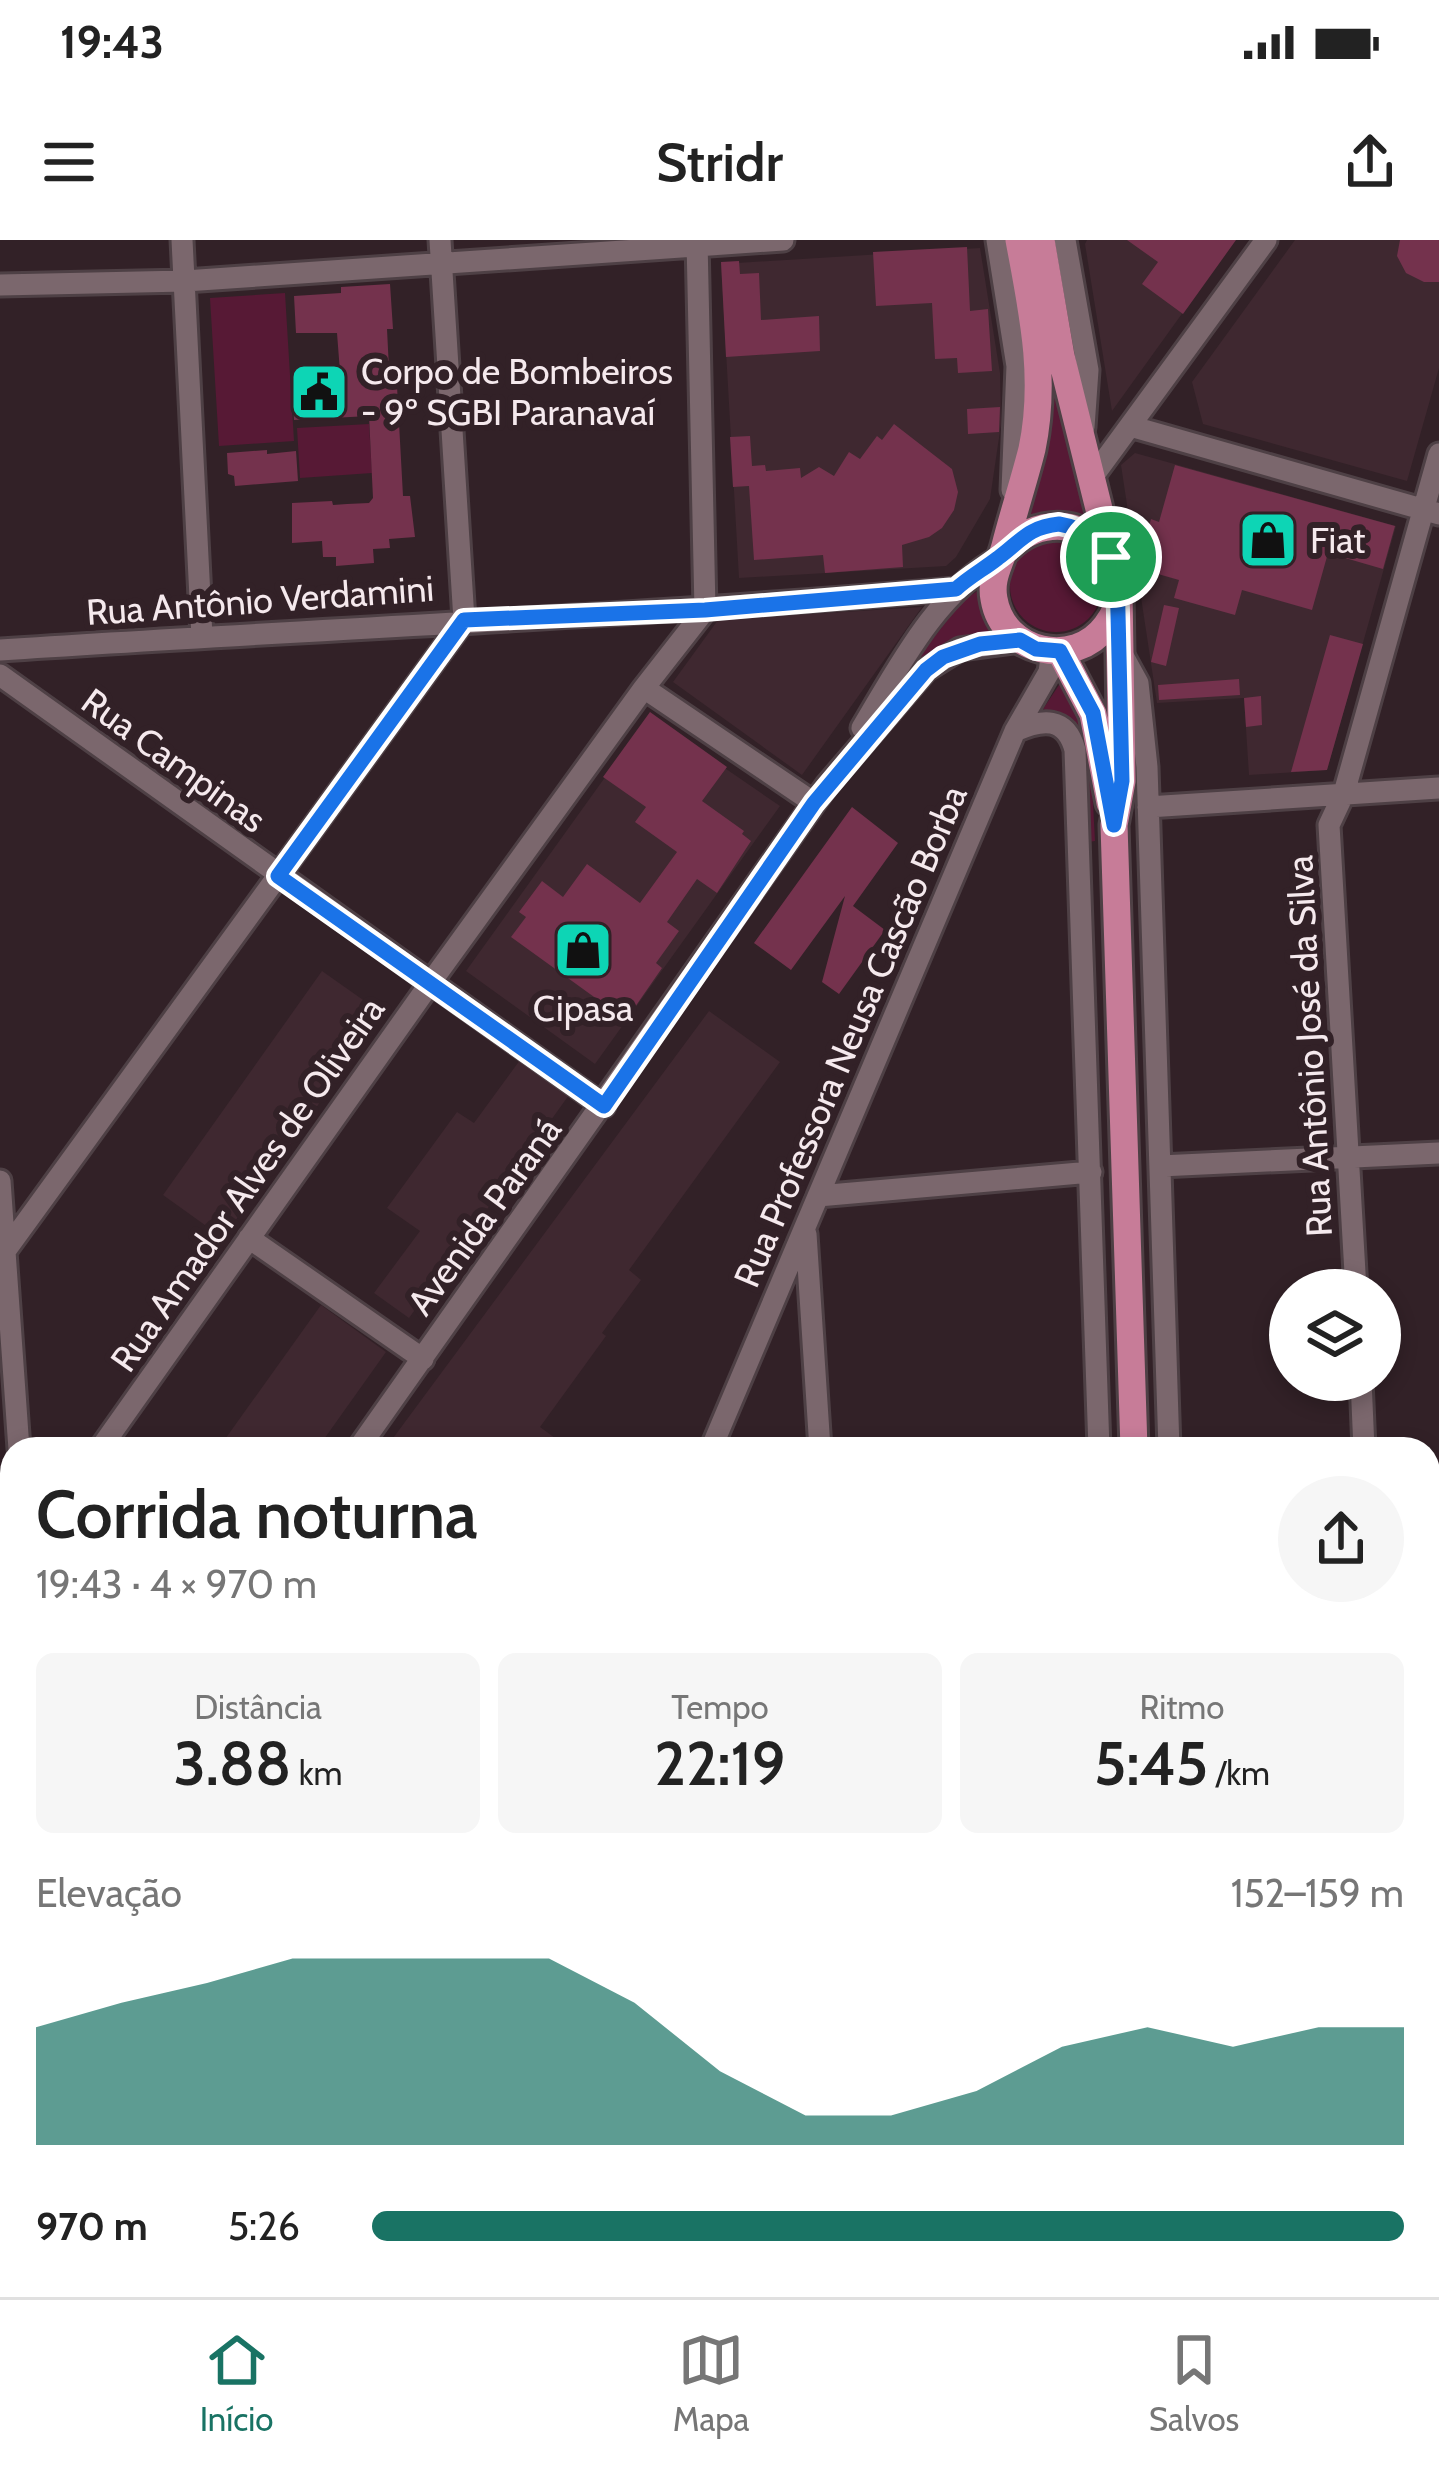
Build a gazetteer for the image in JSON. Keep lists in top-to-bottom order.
{
  "streets": {
    "street": [
      "Rua Antônio Verdamini",
      "Rua Campinas",
      "Rua Professora Neusa Cascão Borba",
      "Rua Antônio José da Silva",
      "Rua Amador Alves de Oliveira",
      "Avenida Paraná"
    ]
  },
  "crossings": [
    ["Rua Antônio Verdamini", "Rua Amador Alves de Oliveira"],
    ["Rua Antônio Verdamini", "Avenida Paraná"],
    ["Rua Campinas", "Rua Amador Alves de Oliveira"],
    ["Rua Campinas", "Avenida Paraná"],
    ["Rua Professora Neusa Cascão Borba", "Avenida Paraná"]
  ],
  "places": {
    "public building": ["Corpo de Bombeiros - 9º SGBI Paranavaí"],
    "shop": ["Fiat", "Cipasa"]
  },
  "page": {
    "status": "19:43",
    "header": "Stridr",
    "heading": ["Corrida noturna", "19:43 · 4 × 970 m"],
    "stats": [
      ["Distância", "3.88 km"],
      ["Tempo", "22:19"],
      ["Ritmo", "5:45 /km"]
    ],
    "chart": ["Elevação", "152–159 m"],
    "list": [
      {
        "name": "970 m",
        "note": "5:26"
      }
    ],
    "tabs": ["Início", "Mapa", "Salvos"]
  }
}
